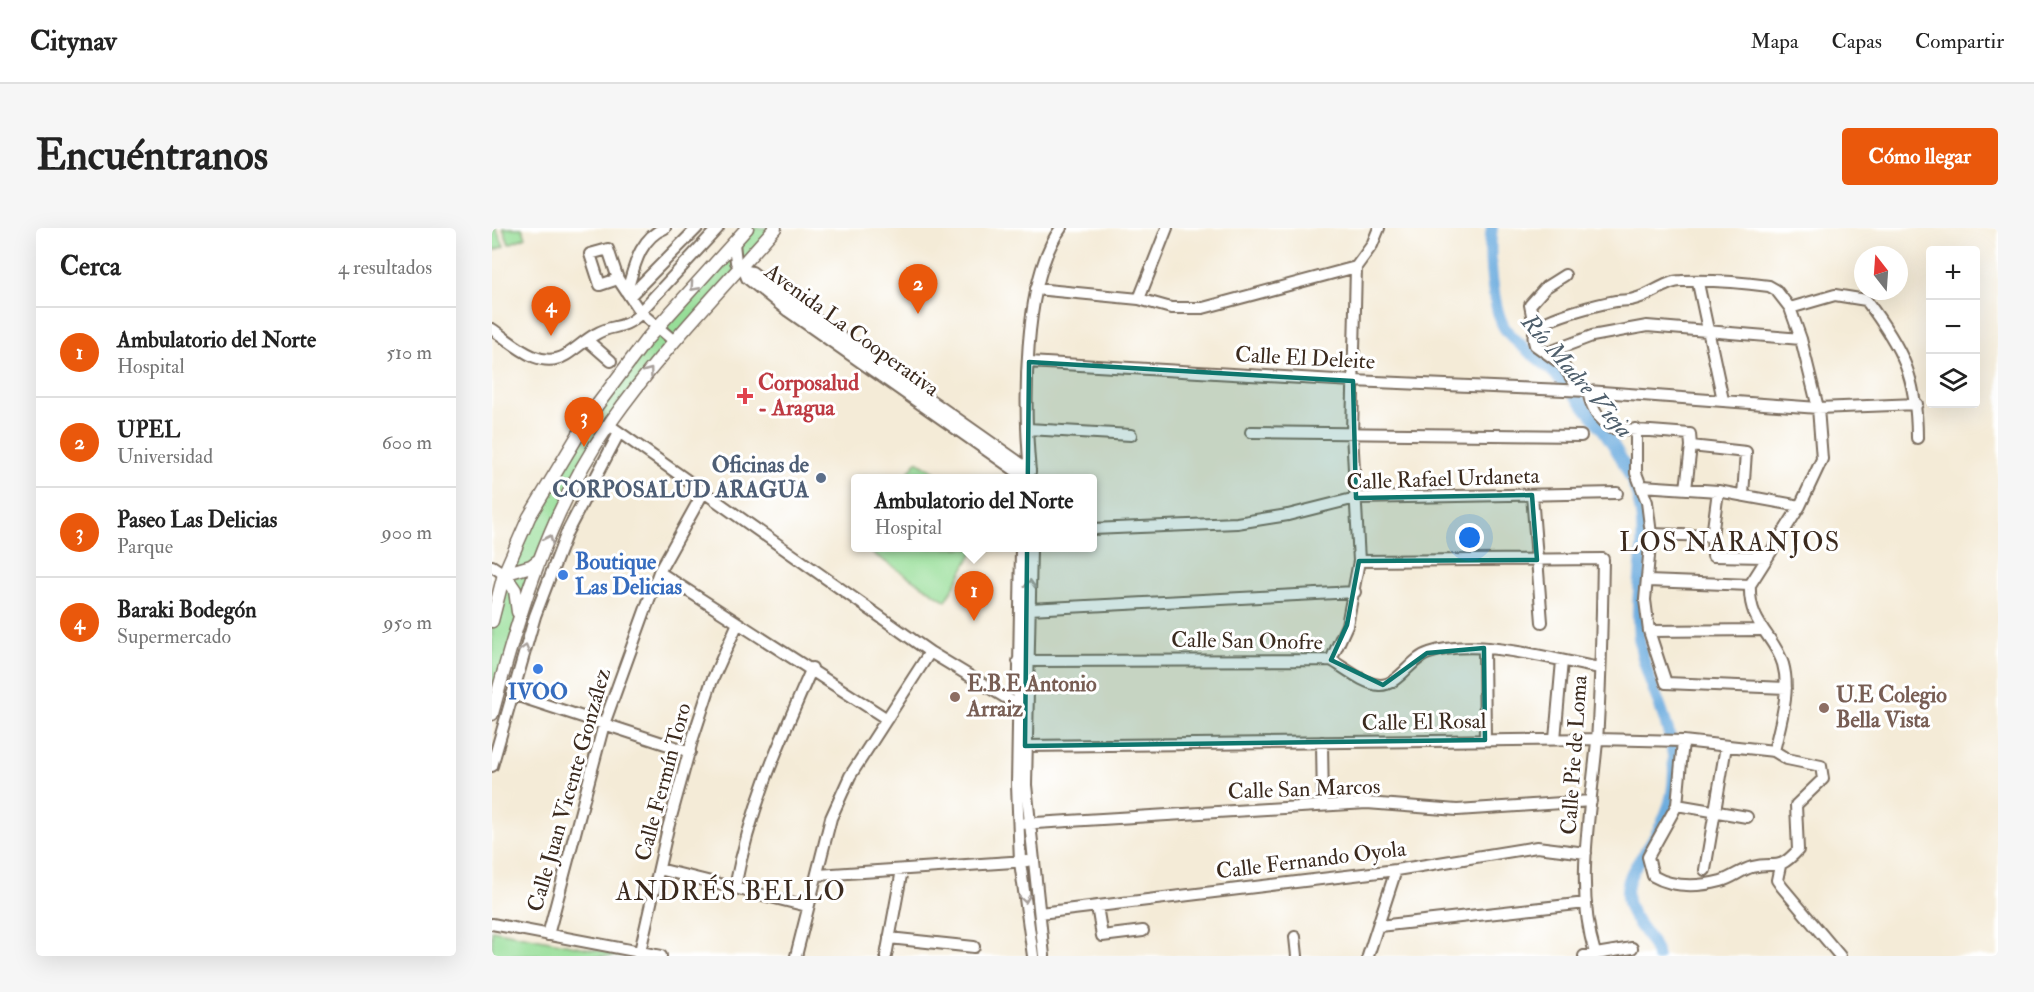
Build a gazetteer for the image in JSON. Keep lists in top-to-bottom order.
{
  "streets": {
    "street": [
      "Avenida La Cooperativa",
      "Calle El Deleite",
      "Calle Rafael Urdaneta",
      "Calle San Onofre",
      "Calle El Rosal",
      "Calle Pie de Loma",
      "Calle Fermín Toro",
      "Calle San Marcos",
      "Calle Juan Vicente González",
      "Calle Fernando Oyola"
    ]
  },
  "crossings": [
    ["Avenida La Cooperativa", "Calle El Deleite"],
    ["Calle San Onofre", "Calle Pie de Loma"],
    ["Calle El Rosal", "Calle Pie de Loma"],
    ["Calle Pie de Loma", "Calle San Marcos"],
    ["Calle Pie de Loma", "Calle Fernando Oyola"]
  ],
  "districts": ["LOS NARANJOS", "ANDRÉS BELLO"],
  "water": ["Río Madre Vieja"],
  "places": {
    "health": ["Corposalud - Aragua"],
    "other": [
      "Oficinas de CORPOSALUD ARAGUA",
      "Boutique Las Delicias",
      "IVOO",
      "E.B.E Antonio Arraiz",
      "U.E Colegio Bella Vista"
    ]
  },
  "north": "top",
  "page": {
    "header": "Citynav",
    "nav": ["Mapa", "Capas", "Compartir"],
    "buttons": "Cómo llegar",
    "title": "Encuéntranos",
    "heading": ["Cerca", "4 resultados"],
    "map_buttons": ["+", "−"],
    "pins": [
      "2",
      "4",
      "3",
      "1"
    ],
    "list": [
      {
        "mark": "1",
        "name": "Ambulatorio del Norte",
        "note": "Hospital",
        "value": "510 m"
      },
      {
        "mark": "2",
        "name": "UPEL",
        "note": "Universidad",
        "value": "600 m"
      },
      {
        "mark": "3",
        "name": "Paseo Las Delicias",
        "note": "Parque",
        "value": "900 m"
      },
      {
        "mark": "4",
        "name": "Baraki Bodegón",
        "note": "Supermercado",
        "value": "950 m"
      }
    ],
    "popup": ["Ambulatorio del Norte", "Hospital"]
  }
}
